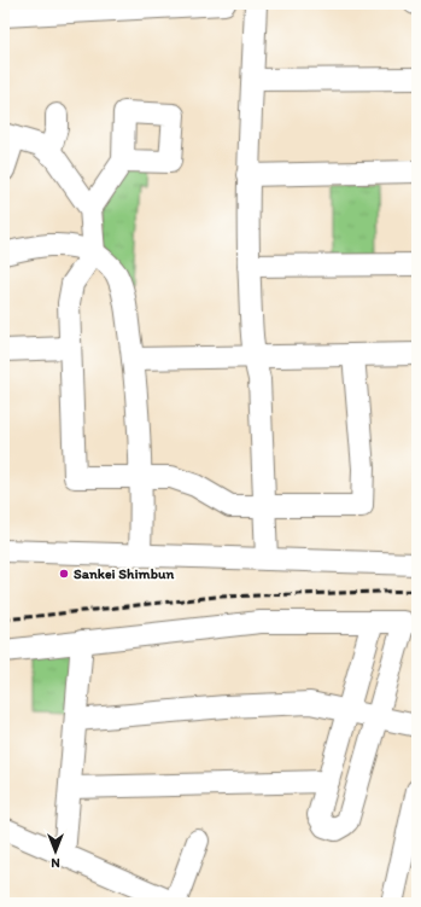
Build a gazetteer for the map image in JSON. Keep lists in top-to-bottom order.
{
  "places": ["Sankei Shimbun"],
  "north": "bottom"
}
